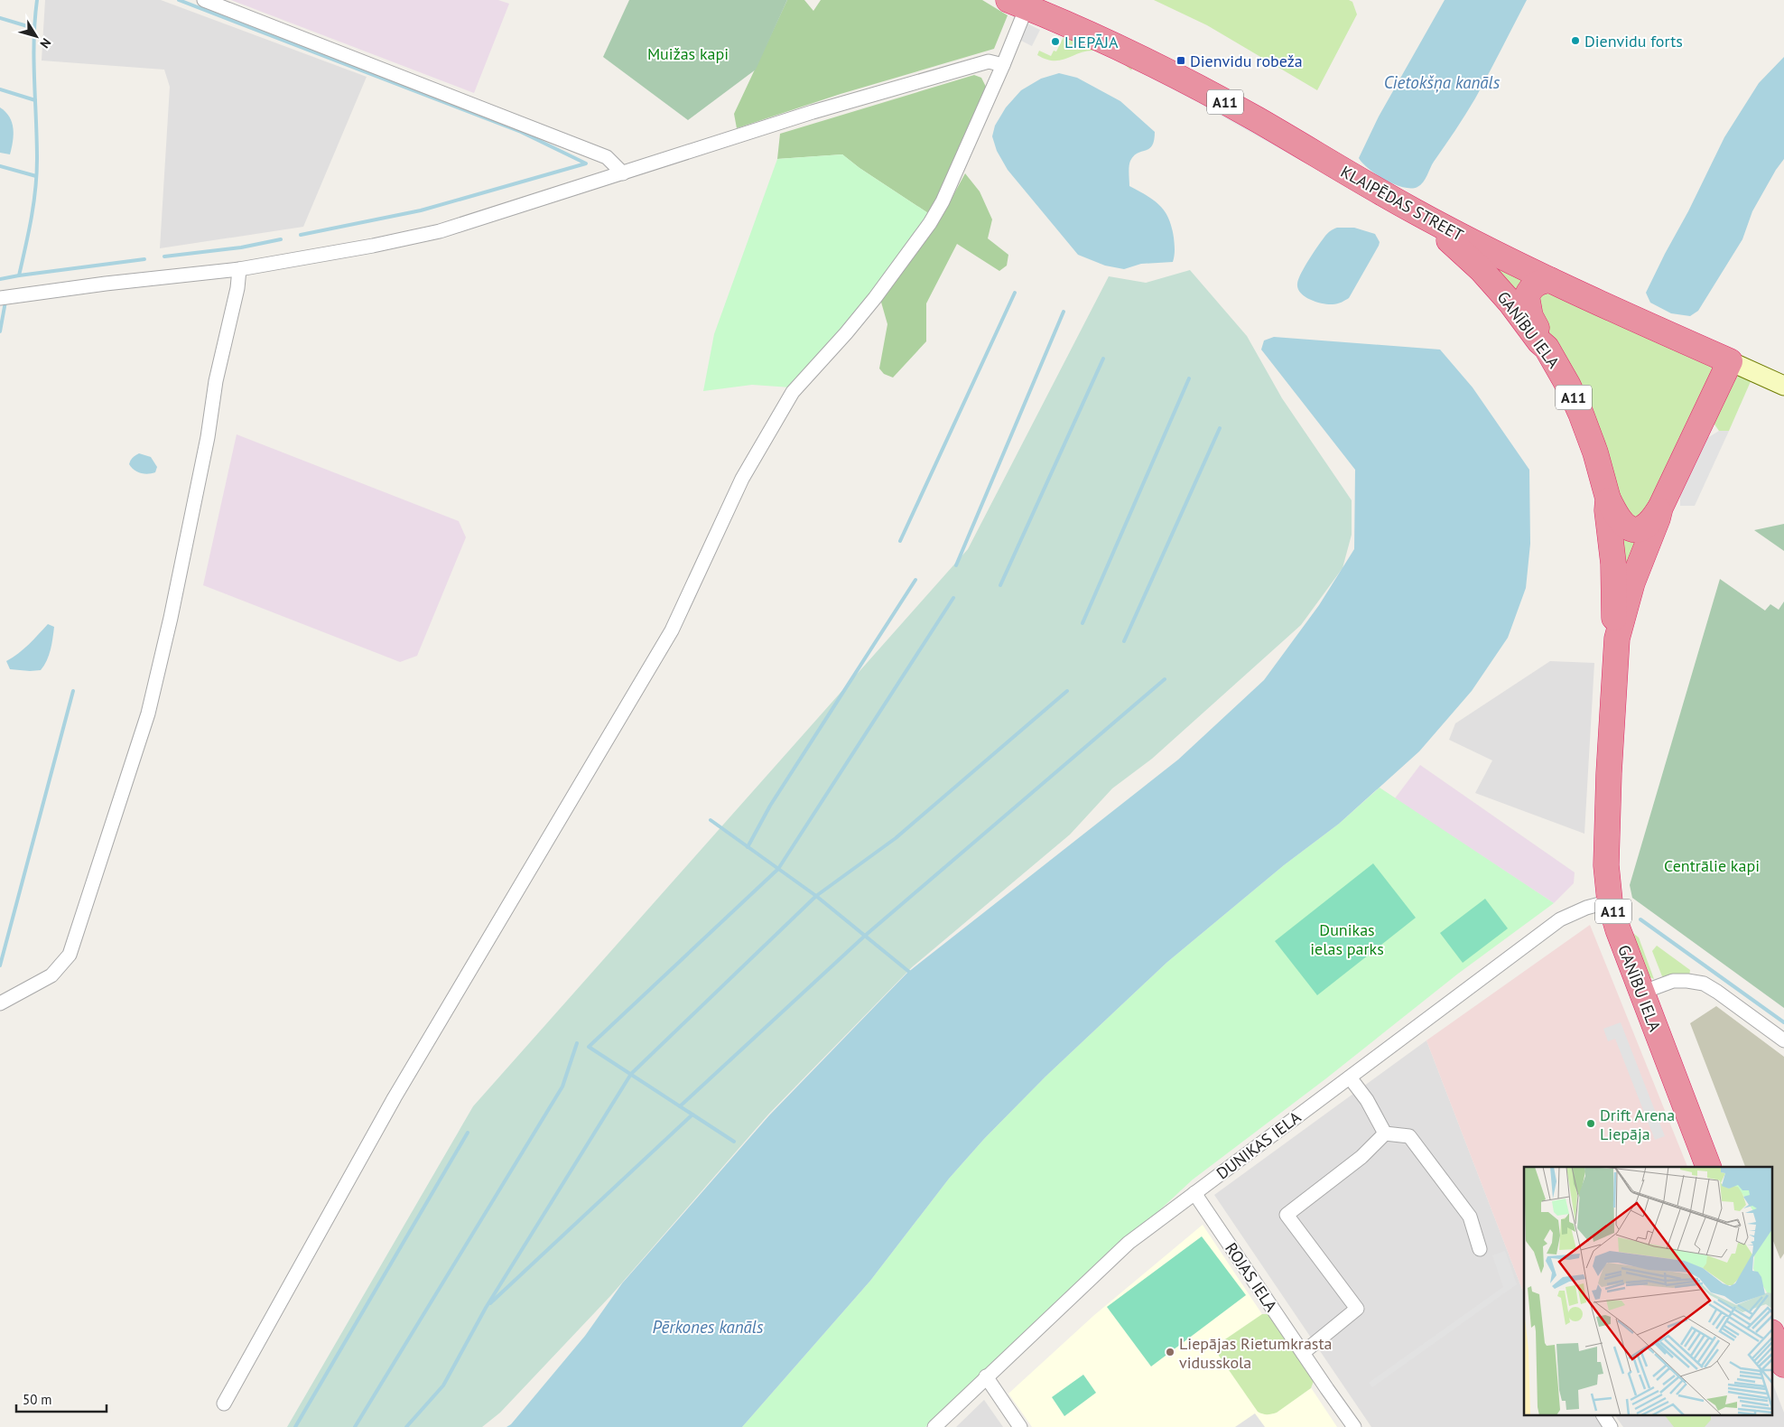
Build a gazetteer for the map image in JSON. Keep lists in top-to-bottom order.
{
  "streets": {
    "highway": ["A11", "KLAIPĒDAS STREET", "GANĪBU IELA"],
    "street": ["DUNIKAS IELA", "ROJAS IELA"]
  },
  "crossings": [
    ["KLAIPĒDAS STREET", "GANĪBU IELA"],
    ["GANĪBU IELA", "DUNIKAS IELA"],
    ["DUNIKAS IELA", "ROJAS IELA"]
  ],
  "water": ["Cietokšņa kanāls", "Pērkones kanāls"],
  "parks": ["Muižas kapi", "Centrālie kapi", "Dunikas ielas parks"],
  "places": {
    "other": [
      "Dienvidu forts",
      "LIEPĀJA",
      "Drift Arena Liepāja",
      "Liepājas Rietumkrasta vidusskola"
    ],
    "transit": ["Dienvidu robeža"]
  },
  "scale_bar": "50 m",
  "north": "bottom right"
}
